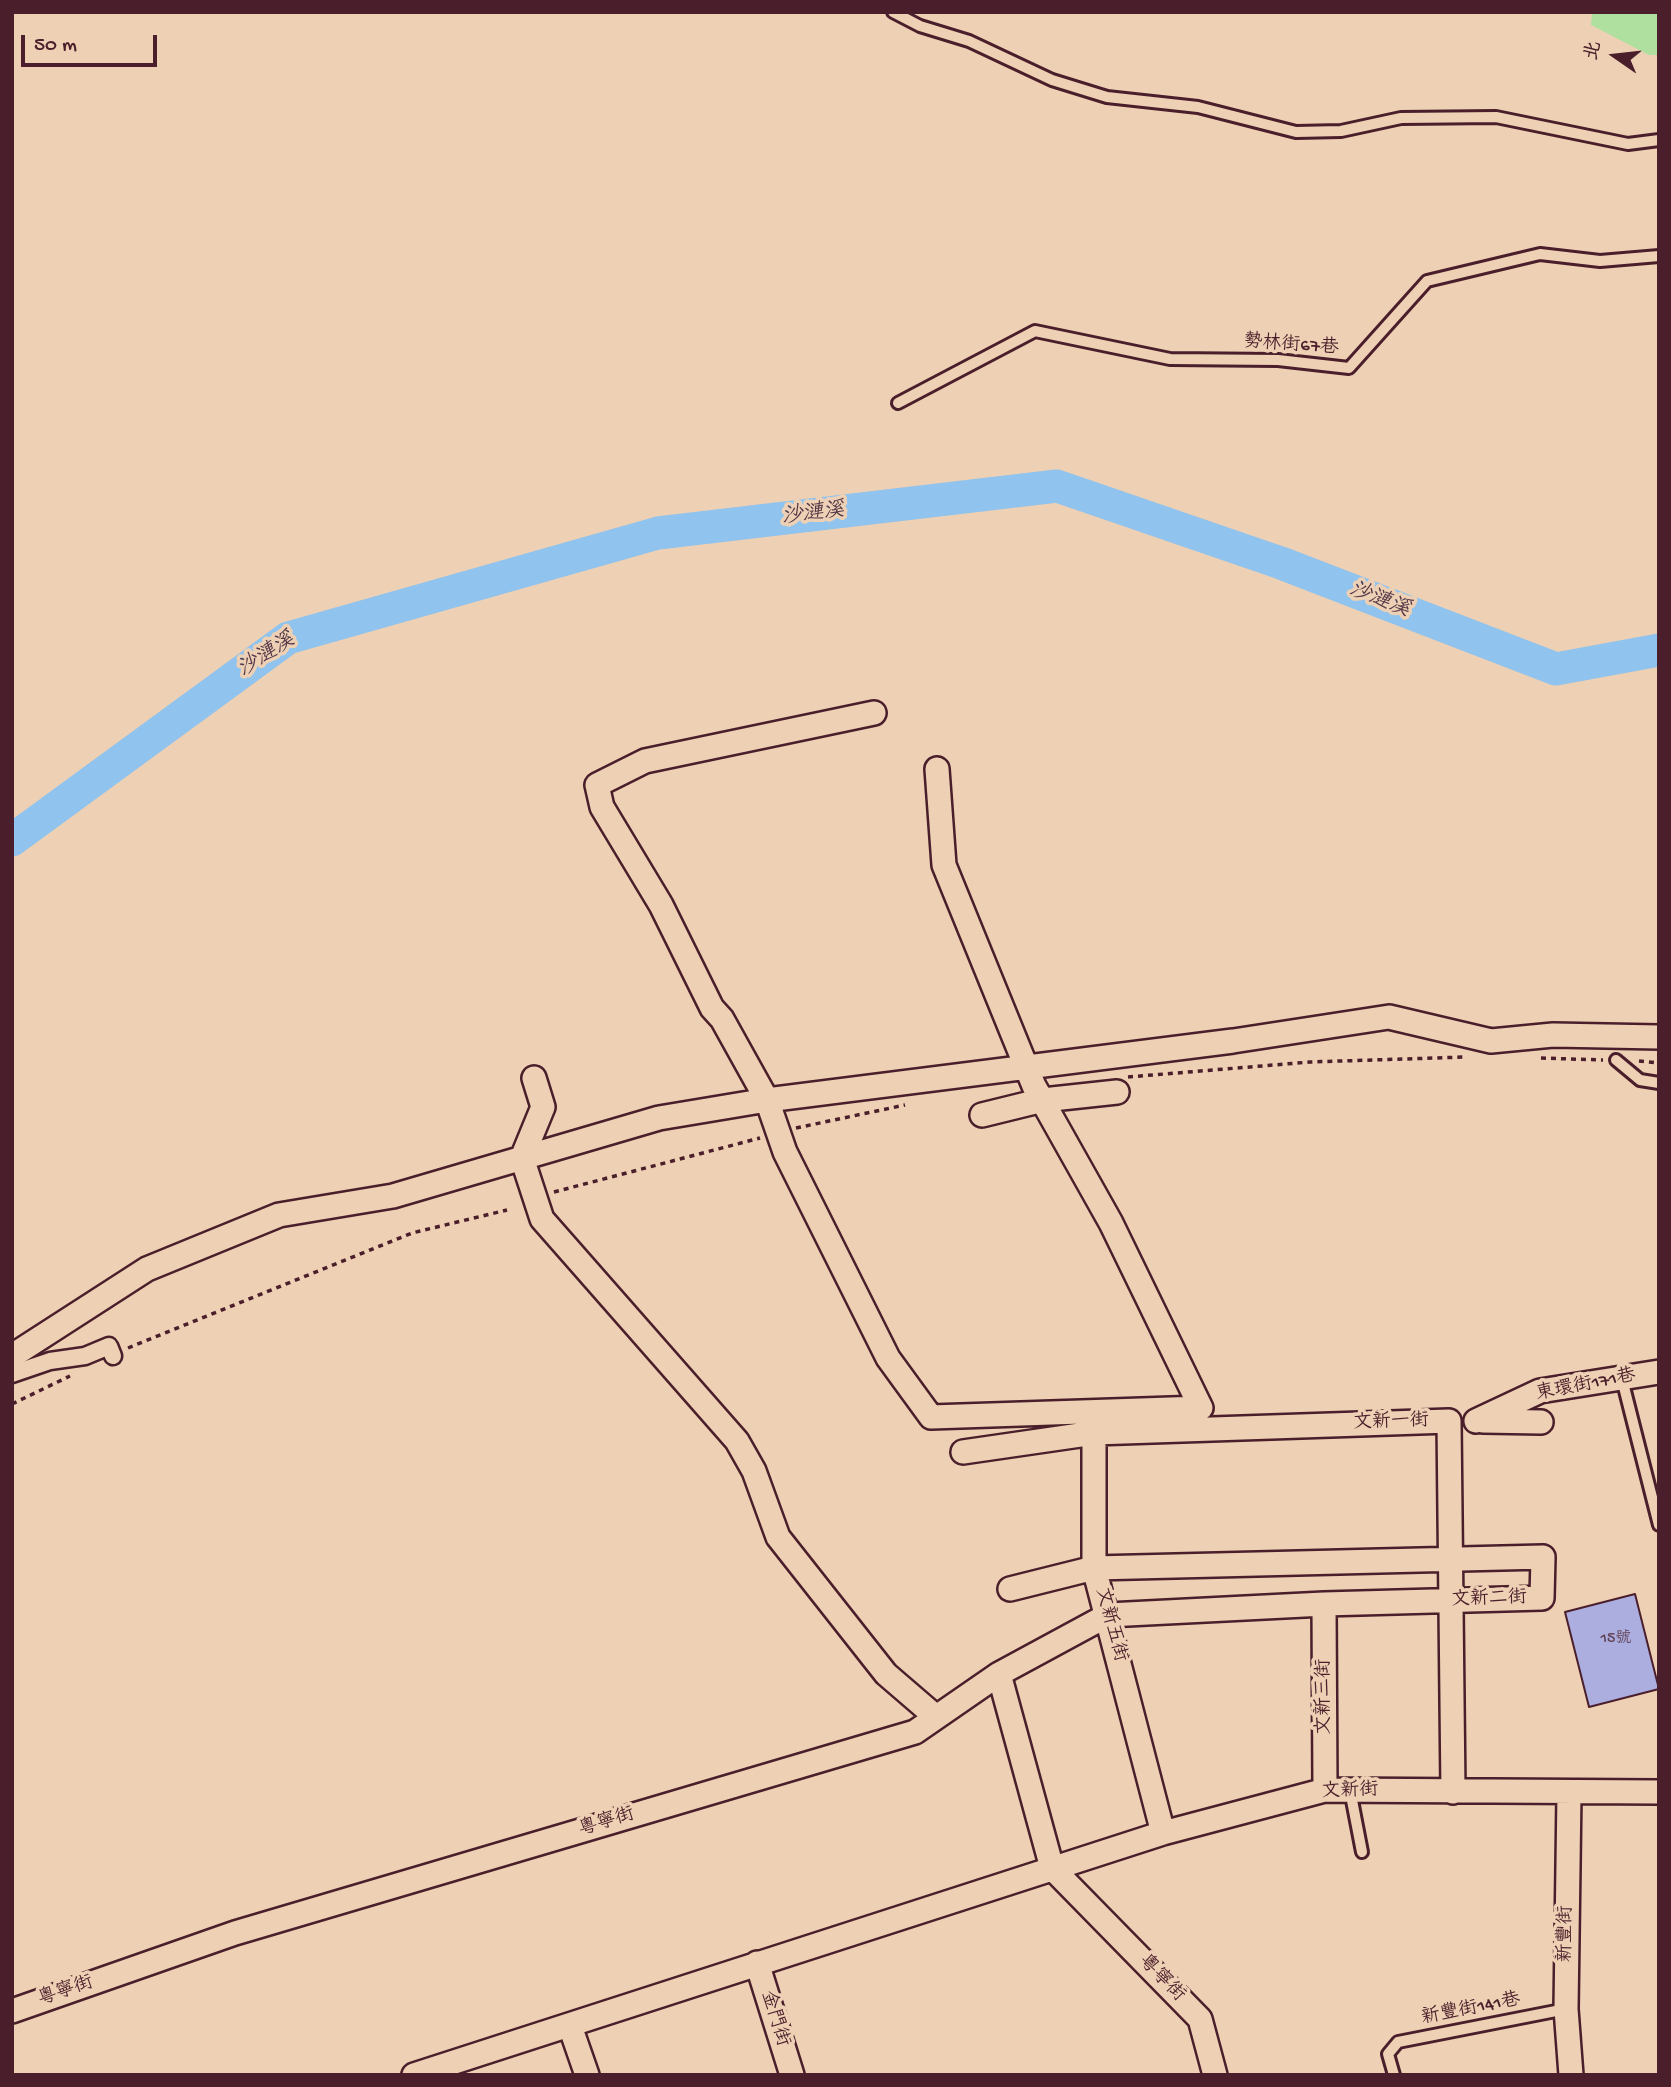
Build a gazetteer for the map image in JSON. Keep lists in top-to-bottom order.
{
  "streets": {
    "street": [
      "東環街171巷",
      "文新一街",
      "文新二街",
      "文新五街",
      "文新三街",
      "文新街",
      "粵寧街",
      "新豐街",
      "金門街"
    ],
    "lane": ["勢林街67巷", "新豐街141巷"]
  },
  "crossings": [
    ["文新一街", "文新二街"],
    ["文新一街", "文新五街"],
    ["文新一街", "文新街"],
    ["文新二街", "文新五街"],
    ["文新二街", "文新三街"],
    ["文新二街", "粵寧街"],
    ["文新五街", "文新街"],
    ["文新三街", "文新街"],
    ["文新街", "粵寧街"],
    ["文新街", "新豐街"],
    ["新豐街", "新豐街141巷"]
  ],
  "water": ["沙漣溪"],
  "house_numbers": ["15號"],
  "scale_bar": "50 m",
  "north": "left"
}
